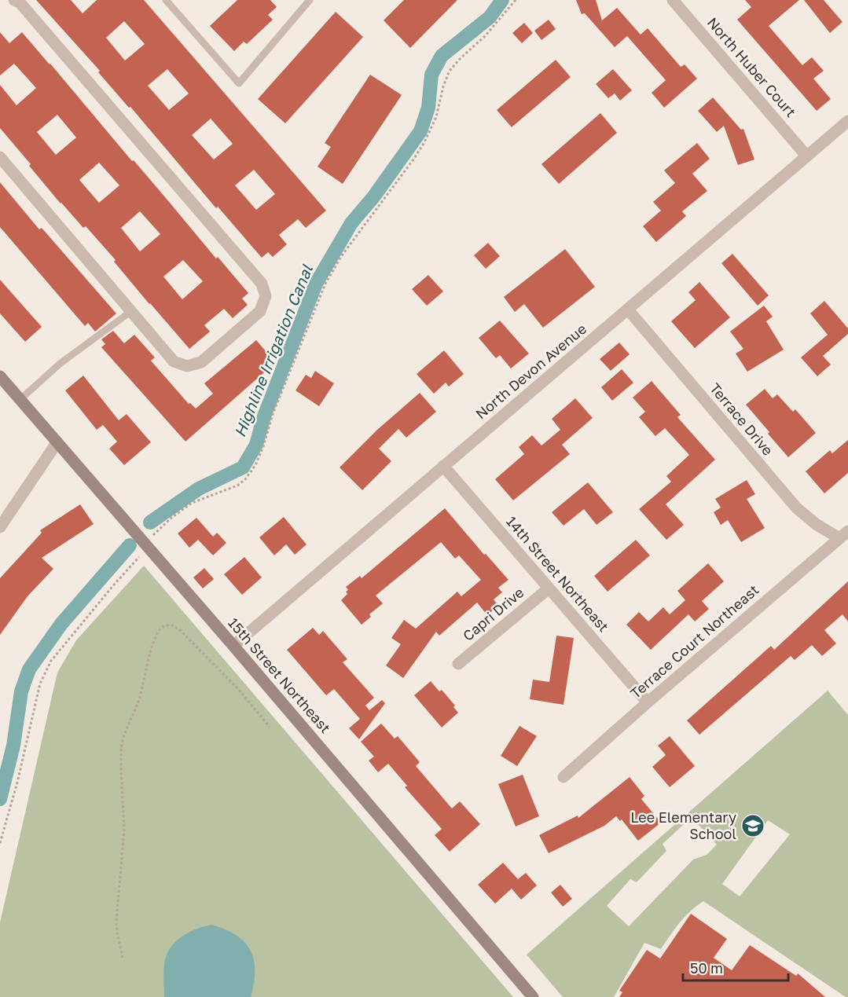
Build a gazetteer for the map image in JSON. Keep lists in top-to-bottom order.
{
  "streets": {
    "street": [
      "North Huber Court",
      "North Devon Avenue",
      "Terrace Drive",
      "14th Street Northeast",
      "Capri Drive",
      "Terrace Court Northeast",
      "15th Street Northeast"
    ]
  },
  "crossings": [
    ["North Huber Court", "North Devon Avenue"],
    ["North Devon Avenue", "Terrace Drive"],
    ["North Devon Avenue", "14th Street Northeast"],
    ["North Devon Avenue", "15th Street Northeast"],
    ["Terrace Drive", "Terrace Court Northeast"],
    ["14th Street Northeast", "Capri Drive"],
    ["14th Street Northeast", "Terrace Court Northeast"]
  ],
  "water": ["Highline Irrigation Canal"],
  "places": {
    "school or university": ["Lee Elementary School"]
  },
  "scale_bar": "50 m"
}
